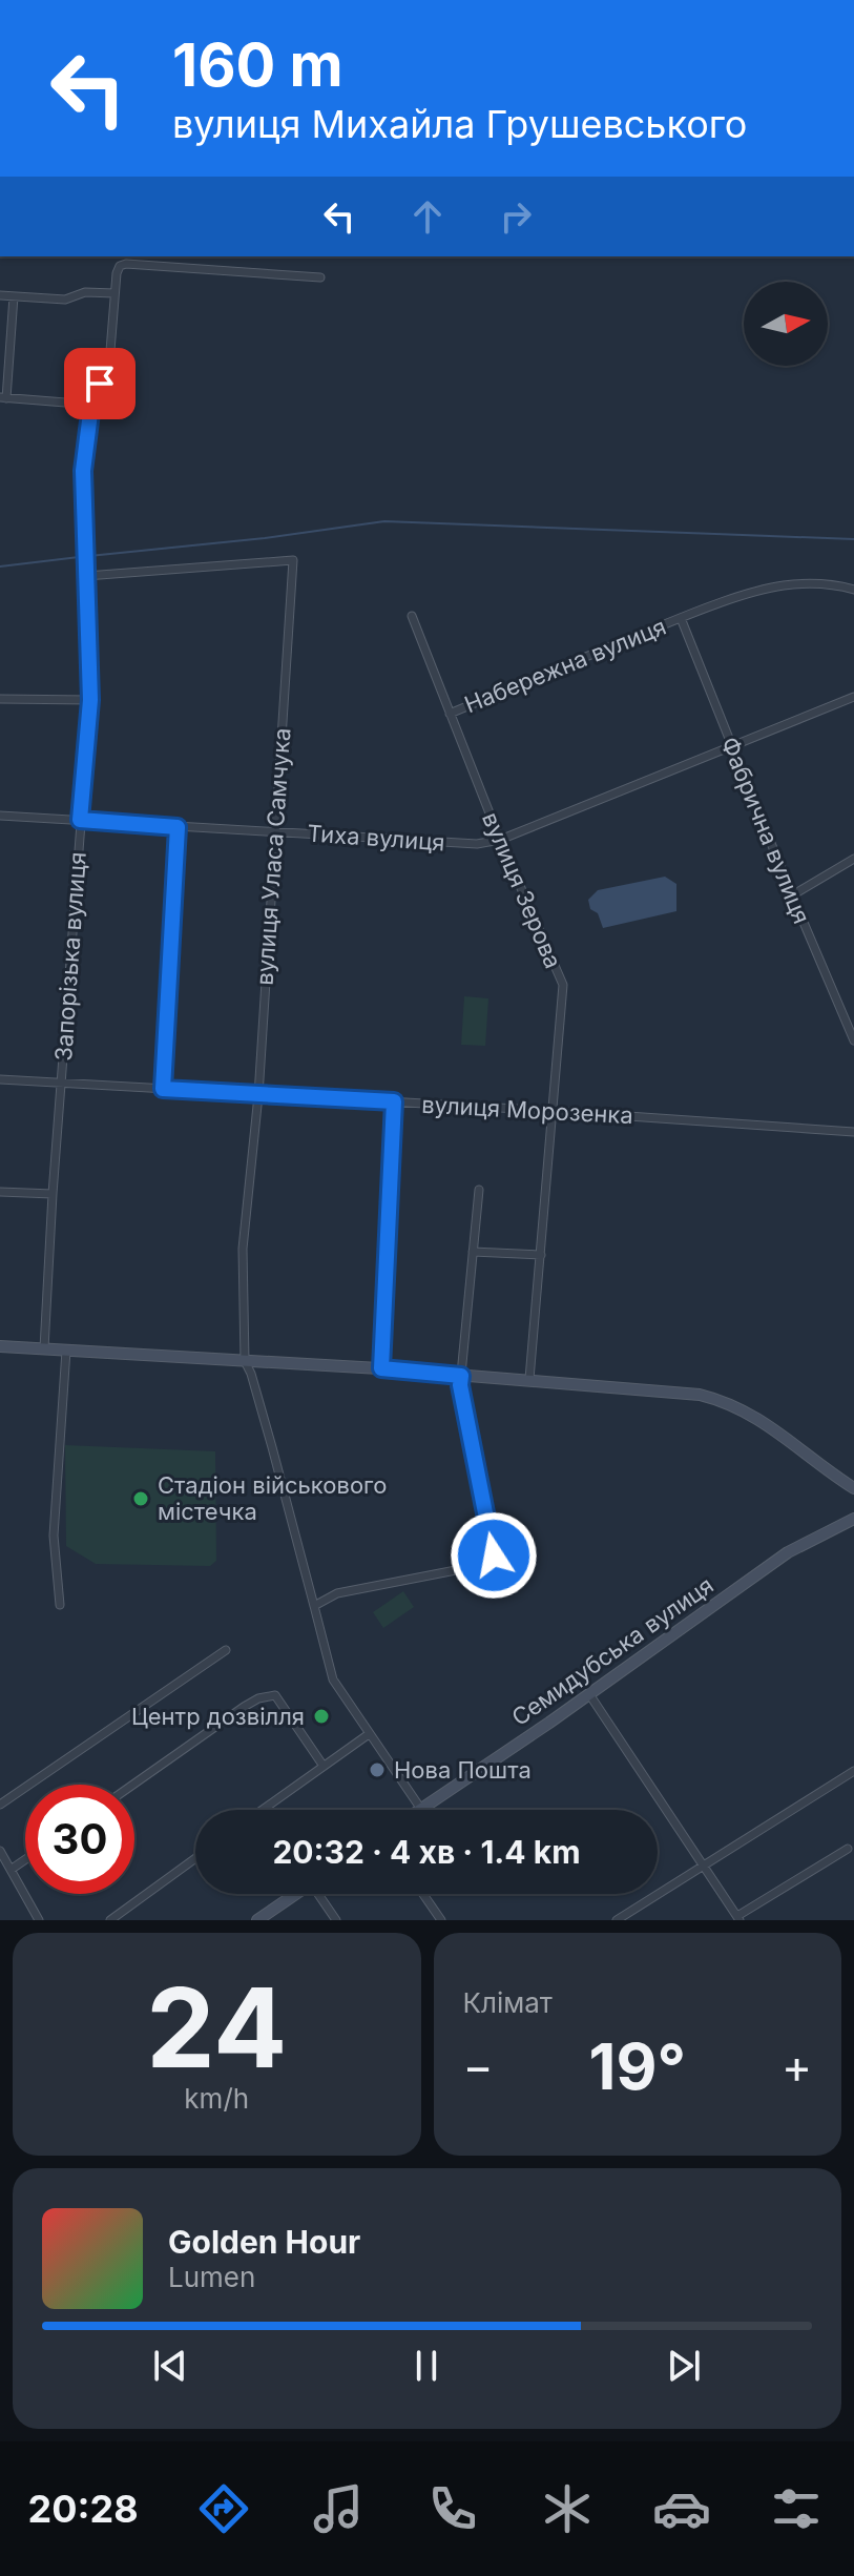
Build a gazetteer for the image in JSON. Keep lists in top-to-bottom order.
{
  "streets": {
    "main road": ["Семидубська вулиця"],
    "street": [
      "Набережна вулиця",
      "Фабрична вулиця",
      "Тиха вулиця",
      "вулиця Уласа Самчука",
      "вулиця Зерова",
      "Запорізька вулиця",
      "вулиця Морозенка"
    ]
  },
  "crossings": [
    ["Набережна вулиця", "Фабрична вулиця"],
    ["Набережна вулиця", "вулиця Зерова"],
    ["Фабрична вулиця", "Тиха вулиця"],
    ["Тиха вулиця", "вулиця Уласа Самчука"],
    ["Тиха вулиця", "вулиця Зерова"],
    ["Тиха вулиця", "Запорізька вулиця"],
    ["вулиця Уласа Самчука", "Запорізька вулиця"],
    ["вулиця Уласа Самчука", "вулиця Морозенка"],
    ["вулиця Уласа Самчука", "Семидубська вулиця"],
    ["вулиця Зерова", "вулиця Морозенка"],
    ["Запорізька вулиця", "вулиця Морозенка"]
  ],
  "places": ["Стадіон військового містечка", "Центр дозвілля", "Нова Пошта"],
  "north": "right",
  "page": {
    "turn": ["160 m", "вулиця Михайла Грушевського"],
    "limit": "30",
    "trip": "20:32 · 4 хв · 1.4 km",
    "tile": [
      ["24", "km/h"],
      "Клімат"
    ],
    "heat": ["−", "19°", "+"],
    "song": ["Golden Hour", "Lumen"],
    "tabs": "20:28"
  }
}
